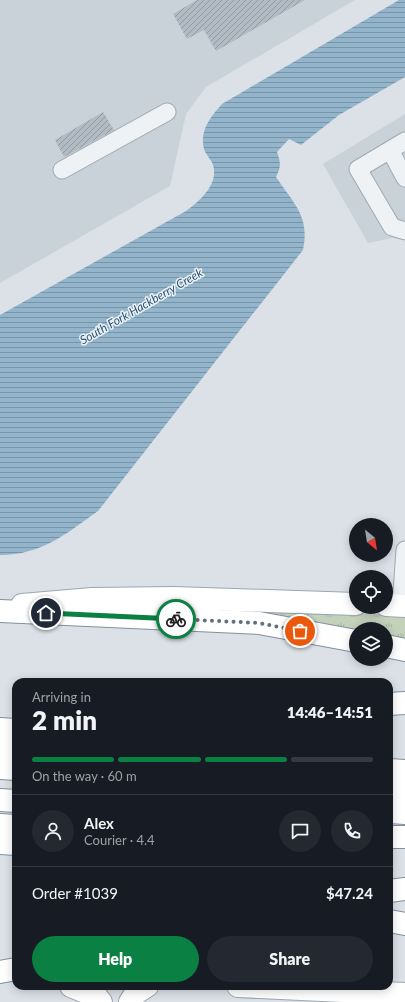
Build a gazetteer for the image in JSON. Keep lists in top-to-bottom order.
{
  "water": ["South Fork Hackberry Creek"],
  "north": "bottom right",
  "page": {
    "heading": ["2 min", "Arriving in", "14:46–14:51"],
    "panel": [
      "Alex",
      "Courier · 4.4",
      "Order #1039",
      "$47.24"
    ],
    "bar": "On the way · 60 m",
    "buttons": ["Help", "Share"]
  }
}
